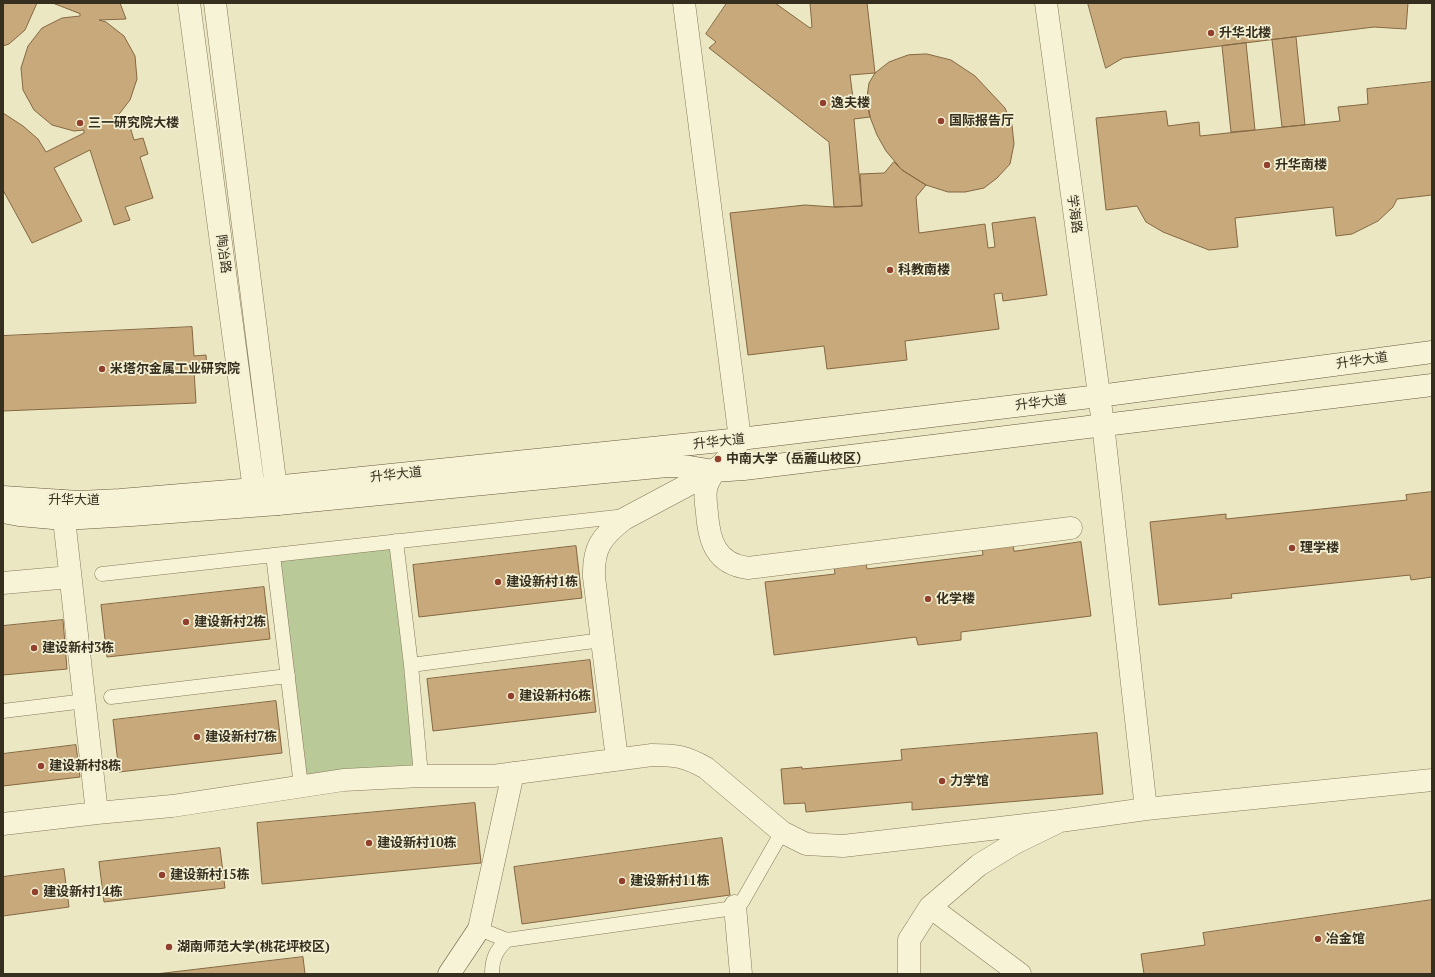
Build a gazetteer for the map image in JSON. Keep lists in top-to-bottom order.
{
  "streets": {
    "street": ["学海路", "陶冶路", "升华大道"]
  },
  "crossings": [
    ["学海路", "升华大道"],
    ["陶冶路", "升华大道"]
  ],
  "places": [
    "升华北楼",
    "逸夫楼",
    "国际报告厅",
    "三一研究院大楼",
    "升华南楼",
    "科教南楼",
    "米塔尔金属工业研究院",
    "中南大学（岳麓山校区）",
    "理学楼",
    "建设新村1栋",
    "化学楼",
    "建设新村2栋",
    "建设新村3栋",
    "建设新村6栋",
    "建设新村7栋",
    "建设新村8栋",
    "力学馆",
    "建设新村10栋",
    "建设新村15栋",
    "建设新村11栋",
    "建设新村14栋",
    "冶金馆",
    "湖南师范大学(桃花坪校区)"
  ]
}
